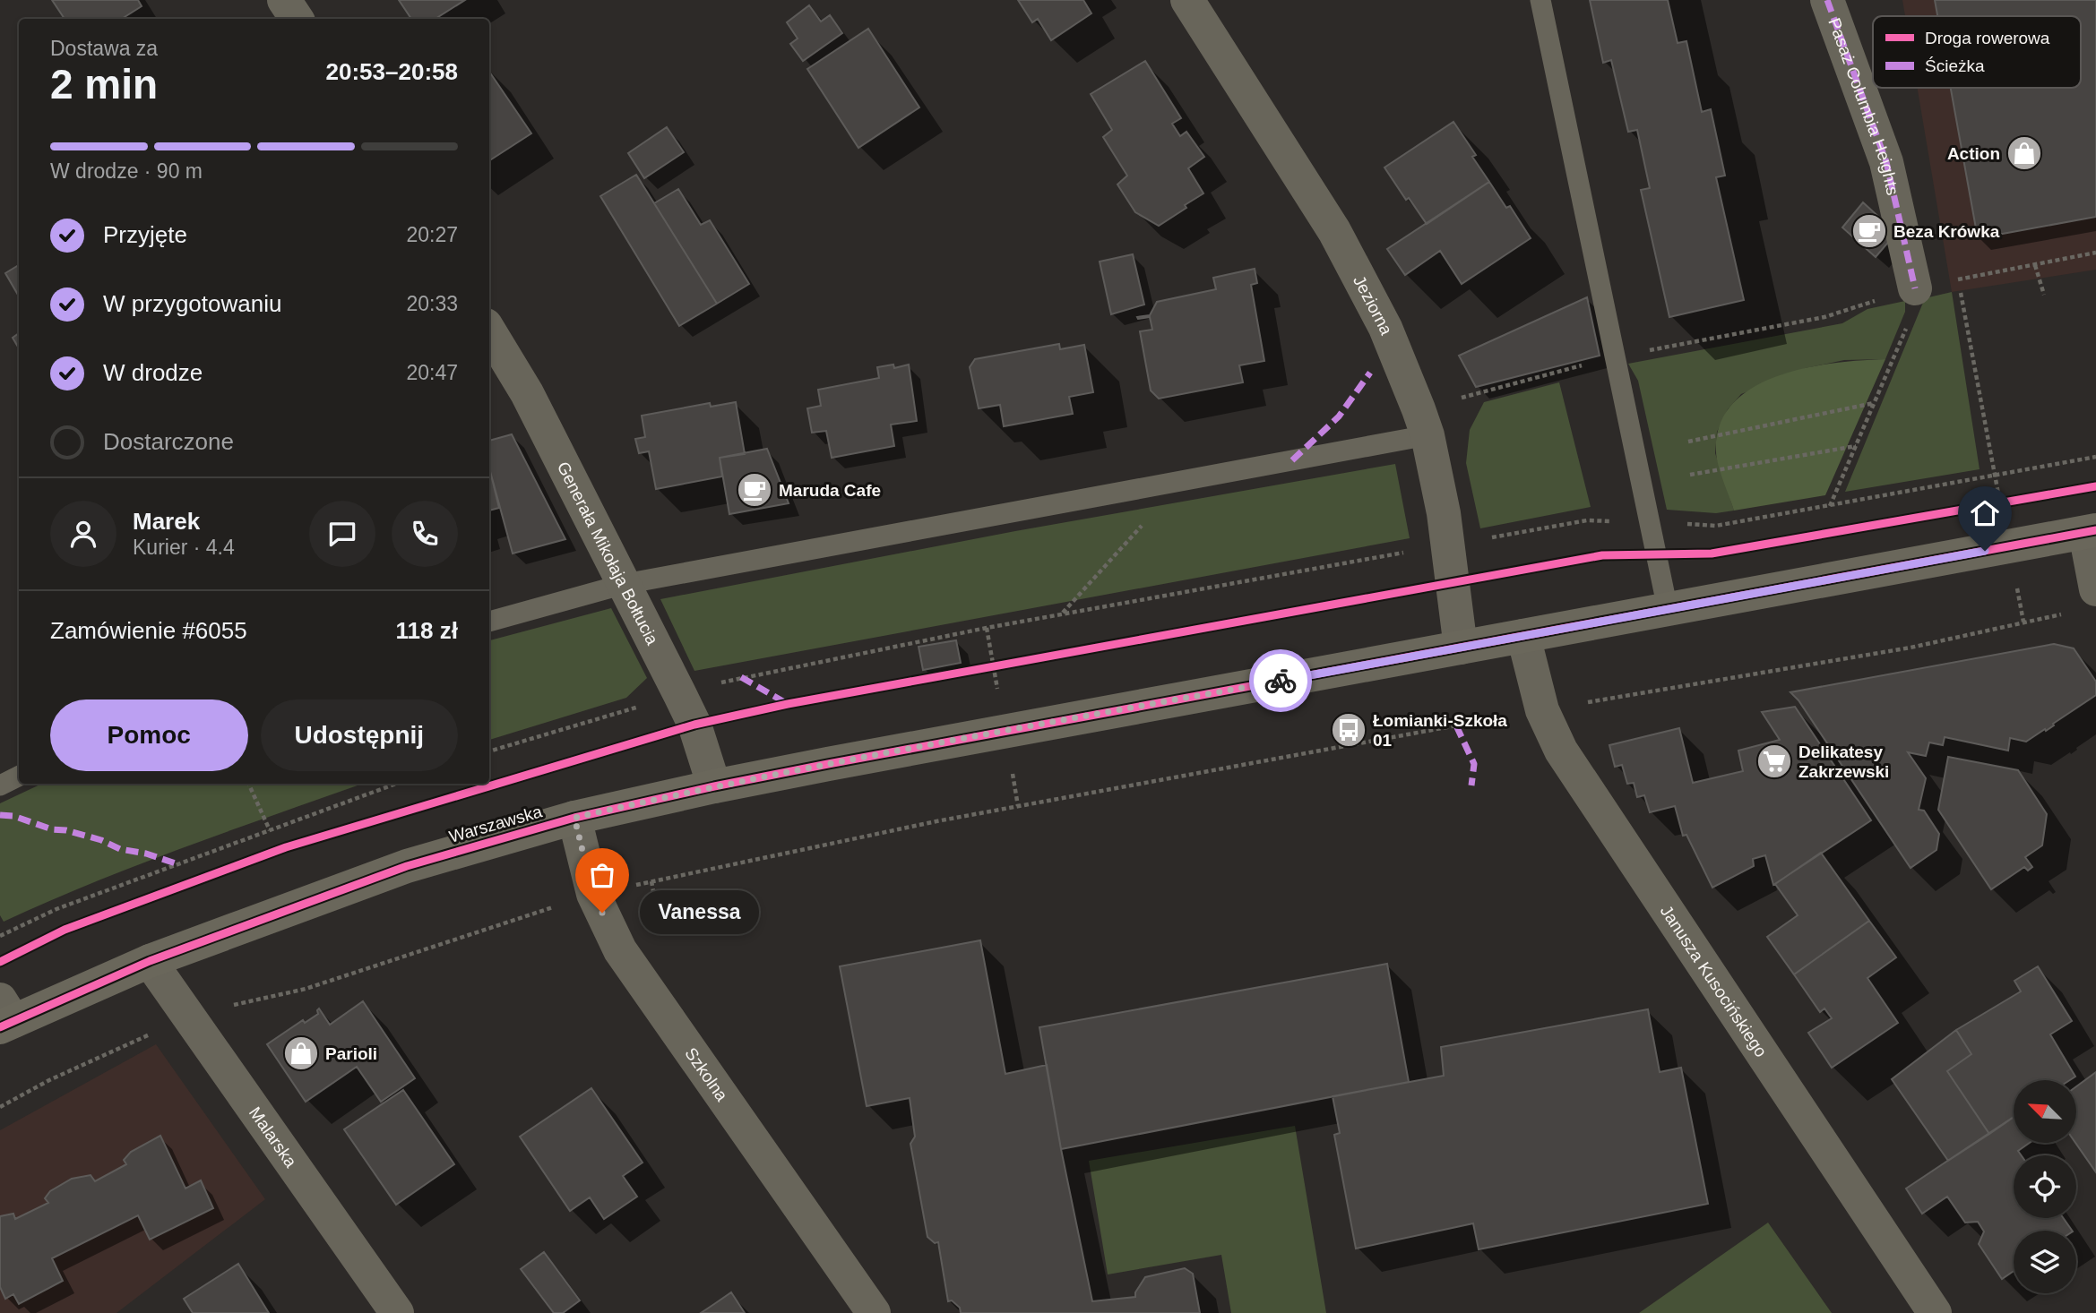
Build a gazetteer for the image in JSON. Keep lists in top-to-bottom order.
{
  "streets": {
    "street": [
      "Pasaż Columbia Heights",
      "Jeziorna",
      "Generała Mikołaja Bołtucia",
      "Warszawska",
      "Janusza Kusocińskiego",
      "Szkolna",
      "Malarska"
    ]
  },
  "crossings": [
    ["Jeziorna", "Warszawska"],
    ["Generała Mikołaja Bołtucia", "Warszawska"],
    ["Warszawska", "Janusza Kusocińskiego"],
    ["Warszawska", "Szkolna"],
    ["Warszawska", "Malarska"]
  ],
  "places": {
    "shop": ["Action", "Parioli"],
    "cafe": ["Beza Krówka", "Maruda Cafe"],
    "bus stop": ["Łomianki-Szkoła 01"],
    "supermarket": ["Delikatesy Zakrzewski"],
    "other": ["Vanessa"]
  },
  "legend": ["Droga rowerowa", "Ścieżka"],
  "north": "top left",
  "page": {
    "heading": ["2 min", "Dostawa za", "20:53–20:58"],
    "panel": [
      "Marek",
      "Kurier · 4.4",
      "Zamówienie #6055",
      "118 zł"
    ],
    "bar": "W drodze · 90 m",
    "list": [
      ["Przyjęte", "20:27"],
      ["W przygotowaniu", "20:33"],
      ["W drodze", "20:47"],
      "Dostarczone"
    ],
    "buttons": ["Pomoc", "Udostępnij"],
    "bubble": "Vanessa"
  }
}
